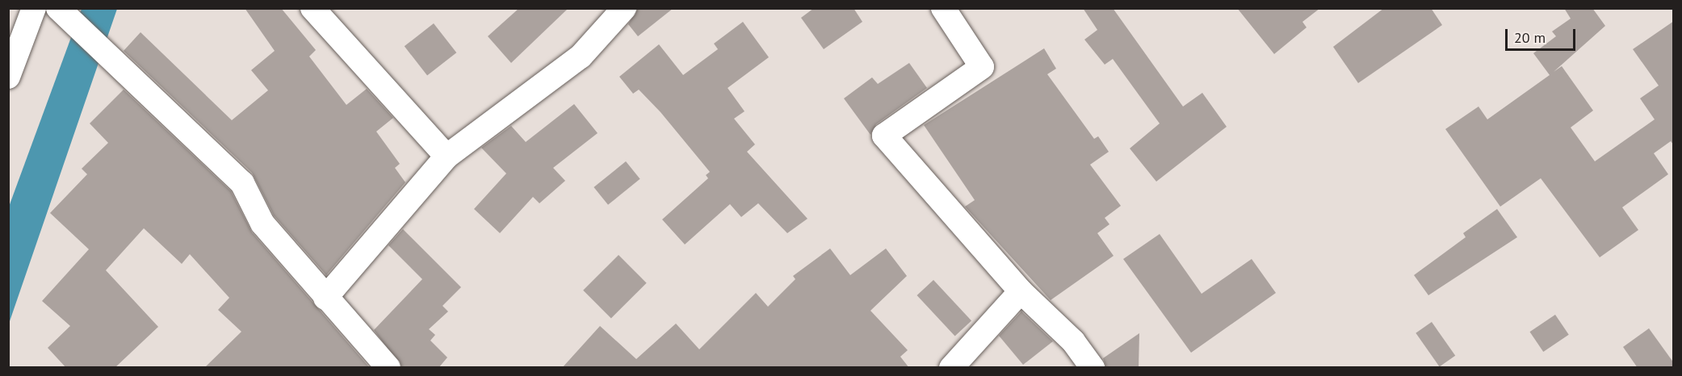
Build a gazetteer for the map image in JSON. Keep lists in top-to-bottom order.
{
  "scale_bar": "20 m"
}
